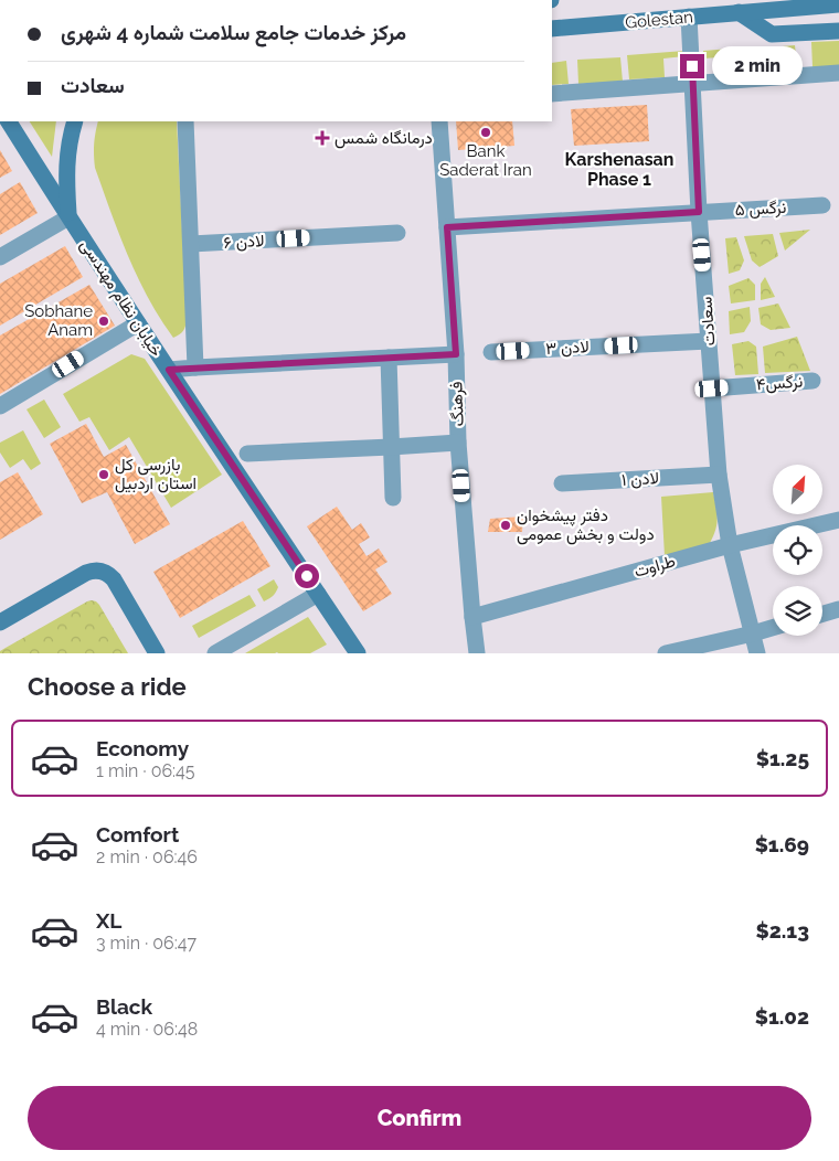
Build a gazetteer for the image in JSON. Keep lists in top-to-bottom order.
{
  "streets": {
    "street": [
      "Golestan",
      "نرگس ۵",
      "لادن ۶",
      "خیابان نظام مهندسی",
      "سعادت",
      "لادن ۳",
      "نرگس۴",
      "فرهنگ",
      "لادن ۱",
      "طراوت"
    ]
  },
  "crossings": [
    ["Golestan", "سعادت"],
    ["نرگس ۵", "سعادت"],
    ["نرگس ۵", "فرهنگ"],
    ["سعادت", "لادن ۳"],
    ["سعادت", "نرگس۴"],
    ["سعادت", "لادن ۱"],
    ["سعادت", "طراوت"],
    ["فرهنگ", "طراوت"]
  ],
  "districts": ["Karshenasan Phase 1"],
  "places": {
    "other": [
      "Bank Saderat Iran",
      "Sobhane Anam",
      "بازرسی کل استان اردبیل",
      "دفتر پیشخوان دولت و بخش عمومی"
    ],
    "health": ["درمانگاه شمس"]
  },
  "north": "top right",
  "page": {
    "banner": ["مرکز خدمات جامع سلامت شماره 4 شهری", "سعادت"],
    "bubble": "2 min",
    "heading": "Choose a ride",
    "list": [
      {
        "name": "Economy",
        "note": "1 min · 06:45",
        "value": "$1.25"
      },
      {
        "name": "Comfort",
        "note": "2 min · 06:46",
        "value": "$1.69"
      },
      {
        "name": "XL",
        "note": "3 min · 06:47",
        "value": "$2.13"
      },
      {
        "name": "Black",
        "note": "4 min · 06:48",
        "value": "$1.02"
      }
    ],
    "buttons": "Confirm"
  }
}
